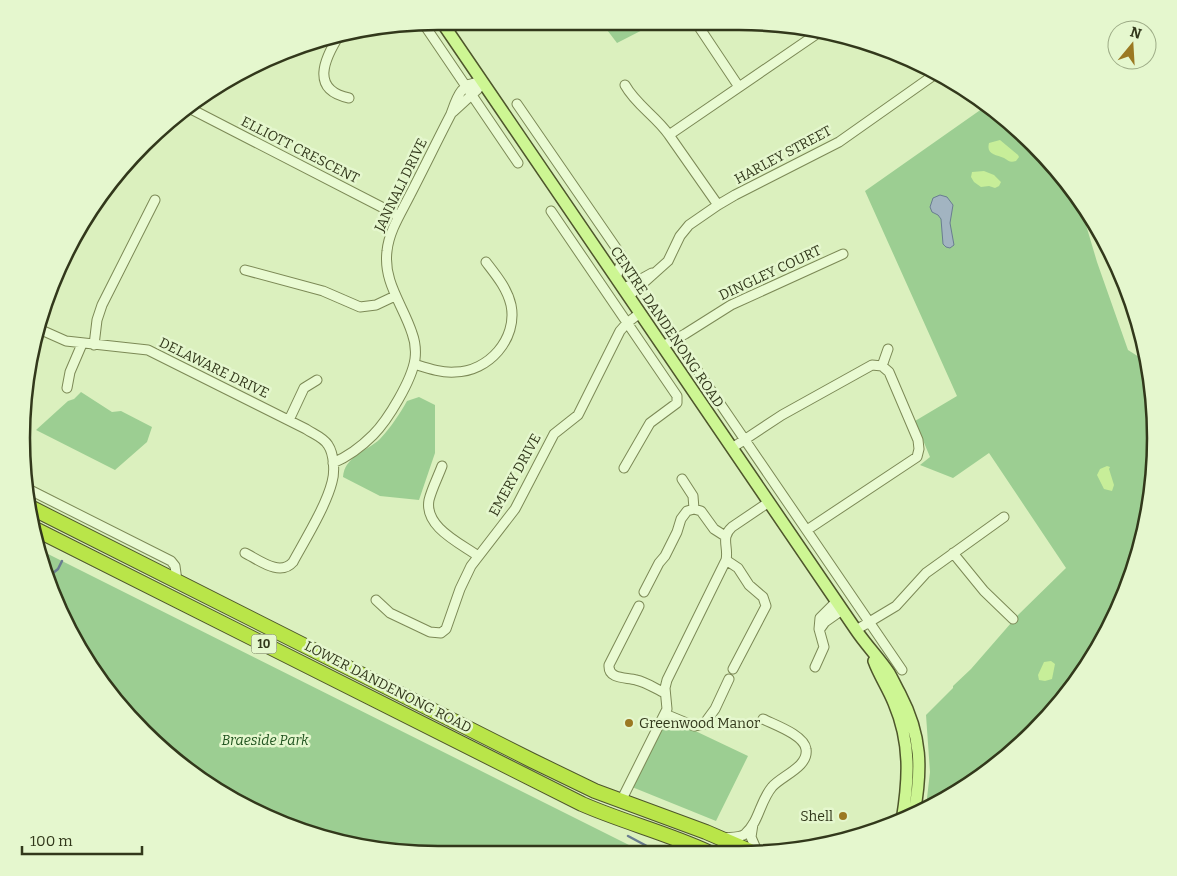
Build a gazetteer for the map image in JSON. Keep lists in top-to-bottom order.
{
  "streets": {
    "highway": ["10", "LOWER DANDENONG ROAD"],
    "main road": ["CENTRE DANDENONG ROAD"],
    "street": [
      "ELLIOTT CRESCENT",
      "HARLEY STREET",
      "JANNALI DRIVE",
      "DINGLEY COURT",
      "DELAWARE DRIVE",
      "EMERY DRIVE"
    ]
  },
  "crossings": [
    ["ELLIOTT CRESCENT", "JANNALI DRIVE"],
    ["HARLEY STREET", "CENTRE DANDENONG ROAD"],
    ["JANNALI DRIVE", "CENTRE DANDENONG ROAD"],
    ["JANNALI DRIVE", "DELAWARE DRIVE"],
    ["DINGLEY COURT", "CENTRE DANDENONG ROAD"],
    ["CENTRE DANDENONG ROAD", "EMERY DRIVE"]
  ],
  "parks": ["Braeside Park"],
  "places": ["Greenwood Manor", "Shell"],
  "scale_bar": "100 m",
  "north": "top"
}
